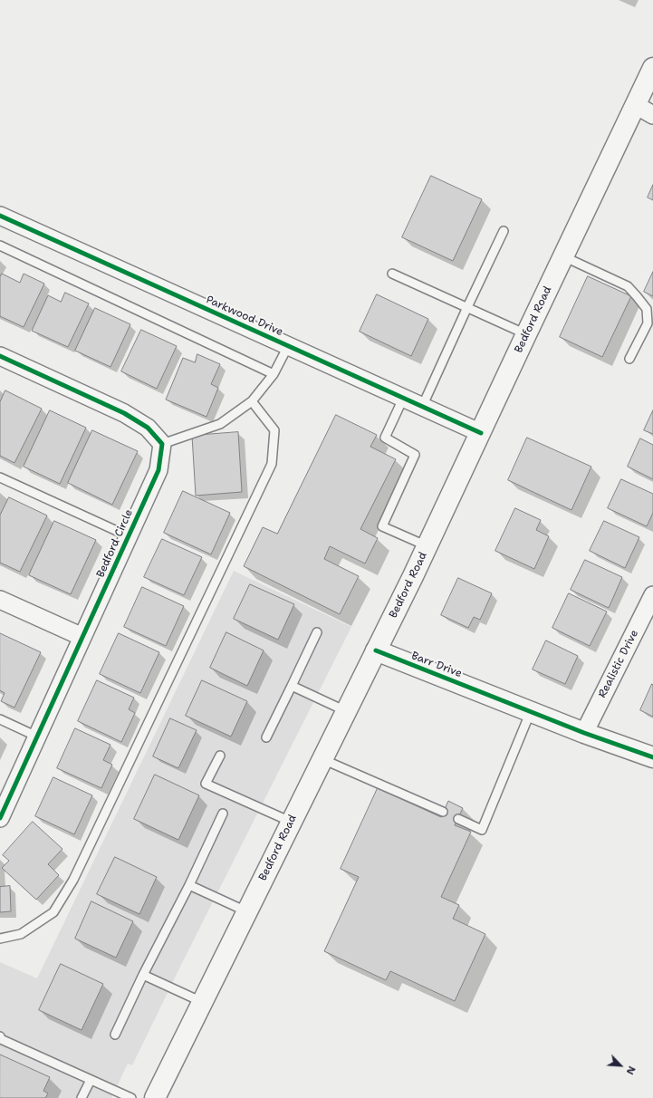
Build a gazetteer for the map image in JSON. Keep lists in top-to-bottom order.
{
  "streets": {
    "main road": ["Bedford Road", "Barr Drive"],
    "street": ["Parkwood Drive", "Bedford Circle", "Realistic Drive"]
  },
  "crossings": [
    ["Parkwood Drive", "Bedford Road"],
    ["Bedford Road", "Barr Drive"],
    ["Realistic Drive", "Barr Drive"]
  ],
  "north": "bottom right"
}
